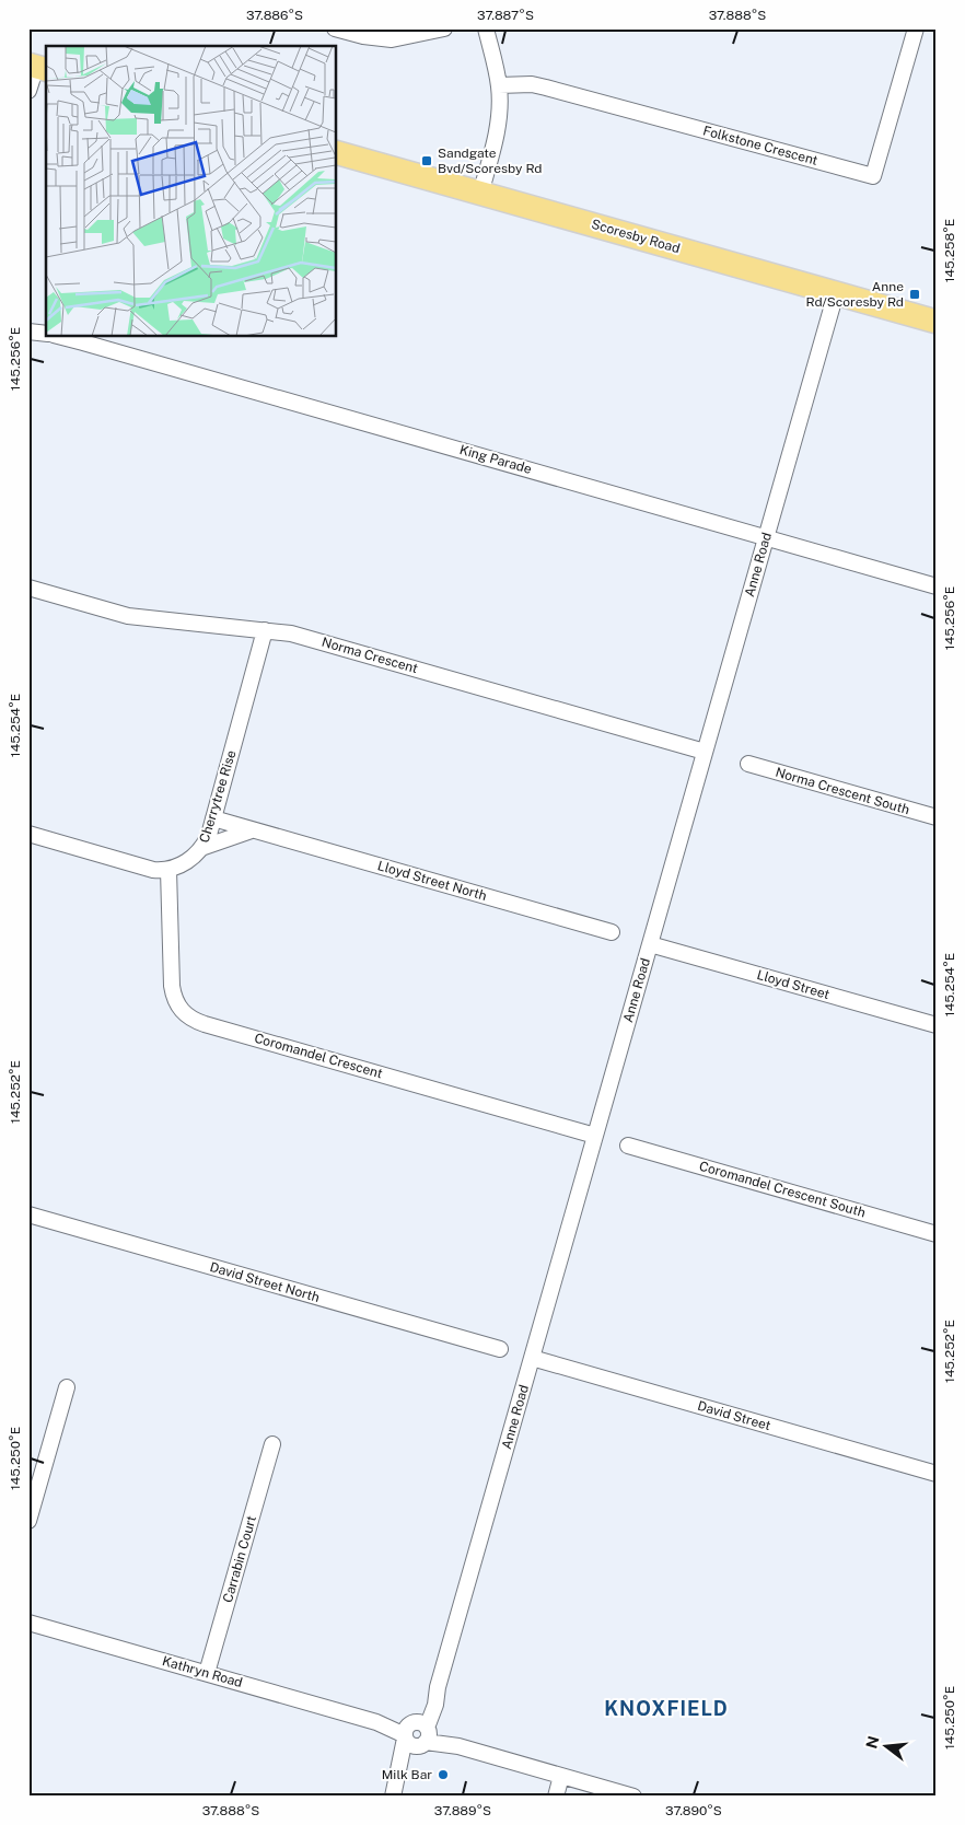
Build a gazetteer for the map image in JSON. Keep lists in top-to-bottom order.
{
  "streets": {
    "main road": ["Scoresby Road"],
    "street": [
      "Folkstone Crescent",
      "King Parade",
      "Anne Road",
      "Norma Crescent",
      "Norma Crescent South",
      "Cherrytree Rise",
      "Lloyd Street North",
      "Lloyd Street",
      "Coromandel Crescent",
      "Coromandel Crescent South",
      "David Street North",
      "David Street",
      "Carrabin Court",
      "Kathryn Road"
    ]
  },
  "crossings": [
    ["Scoresby Road", "Anne Road"],
    ["King Parade", "Anne Road"],
    ["Anne Road", "Norma Crescent"],
    ["Anne Road", "Lloyd Street"],
    ["Anne Road", "Coromandel Crescent"],
    ["Anne Road", "David Street"],
    ["Anne Road", "Kathryn Road"],
    ["Norma Crescent", "Cherrytree Rise"],
    ["Cherrytree Rise", "Lloyd Street North"],
    ["Cherrytree Rise", "Coromandel Crescent"],
    ["Carrabin Court", "Kathryn Road"]
  ],
  "districts": ["KNOXFIELD"],
  "places": {
    "transit": ["Sandgate Bvd/Scoresby Rd", "Anne Rd/Scoresby Rd"],
    "other": ["Milk Bar"]
  },
  "north": "left",
  "coordinates": [
    "37.886°S",
    "37.887°S",
    "37.888°S",
    "145.258°E",
    "145.256°E",
    "145.254°E",
    "145.252°E",
    "145.250°E",
    "37.889°S",
    "37.890°S"
  ]
}
